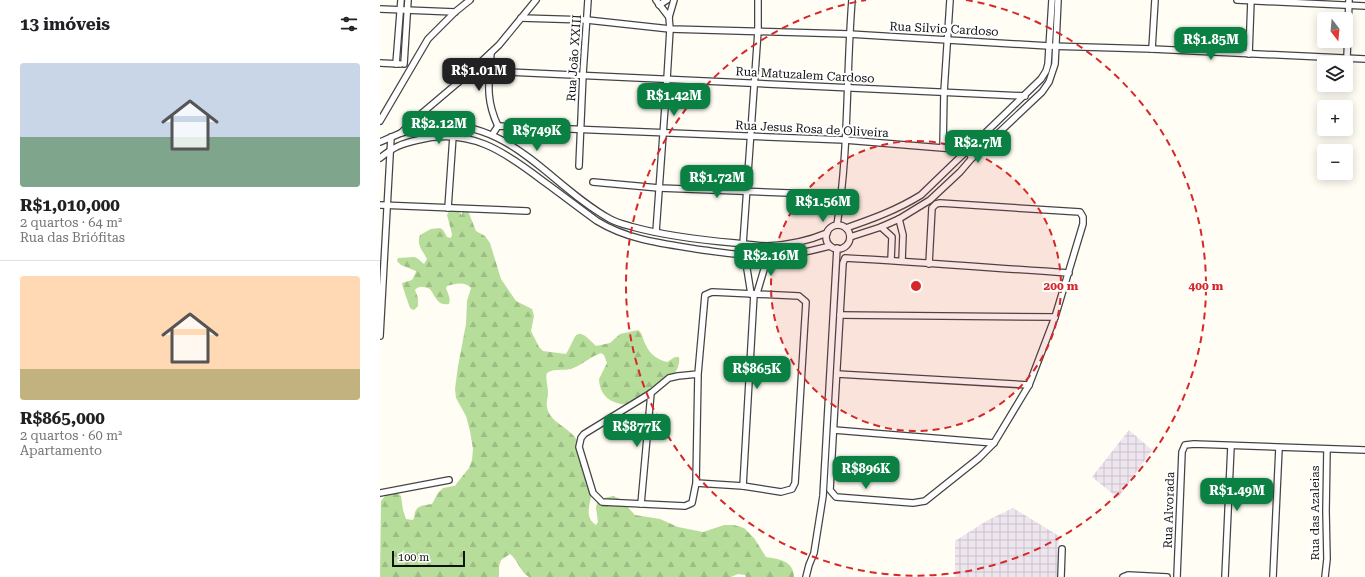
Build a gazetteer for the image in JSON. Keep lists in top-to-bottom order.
{
  "streets": {
    "street": [
      "Rua Silvio Cardoso",
      "Rua João XXIII",
      "Rua Matuzalem Cardoso",
      "Rua Jesus Rosa de Oliveira",
      "Rua Alvorada",
      "Rua das Azaleias"
    ]
  },
  "crossings": [
    ["Rua Silvio Cardoso", "Rua João XXIII"],
    ["Rua João XXIII", "Rua Matuzalem Cardoso"],
    ["Rua João XXIII", "Rua Jesus Rosa de Oliveira"]
  ],
  "scale_bar": "100 m",
  "north": "bottom",
  "page": {
    "heading": "13 imóveis",
    "map_buttons": ["+", "−"],
    "price": [
      "R$1.85M",
      "R$1.01M",
      "R$1.42M",
      "R$2.12M",
      "R$749K",
      "R$2.7M",
      "R$1.72M",
      "R$1.56M",
      "R$2.16M",
      "R$865K",
      "R$877K",
      "R$896K",
      "R$1.49M"
    ],
    "list": [
      {
        "name": "R$1,010,000",
        "note": "2 quartos · 64 m² · Rua das Briófitas"
      },
      {
        "name": "R$865,000",
        "note": "2 quartos · 60 m² · Apartamento"
      }
    ],
    "scale": "100 m"
  },
  "rings": ["200 m", "400 m"]
}
